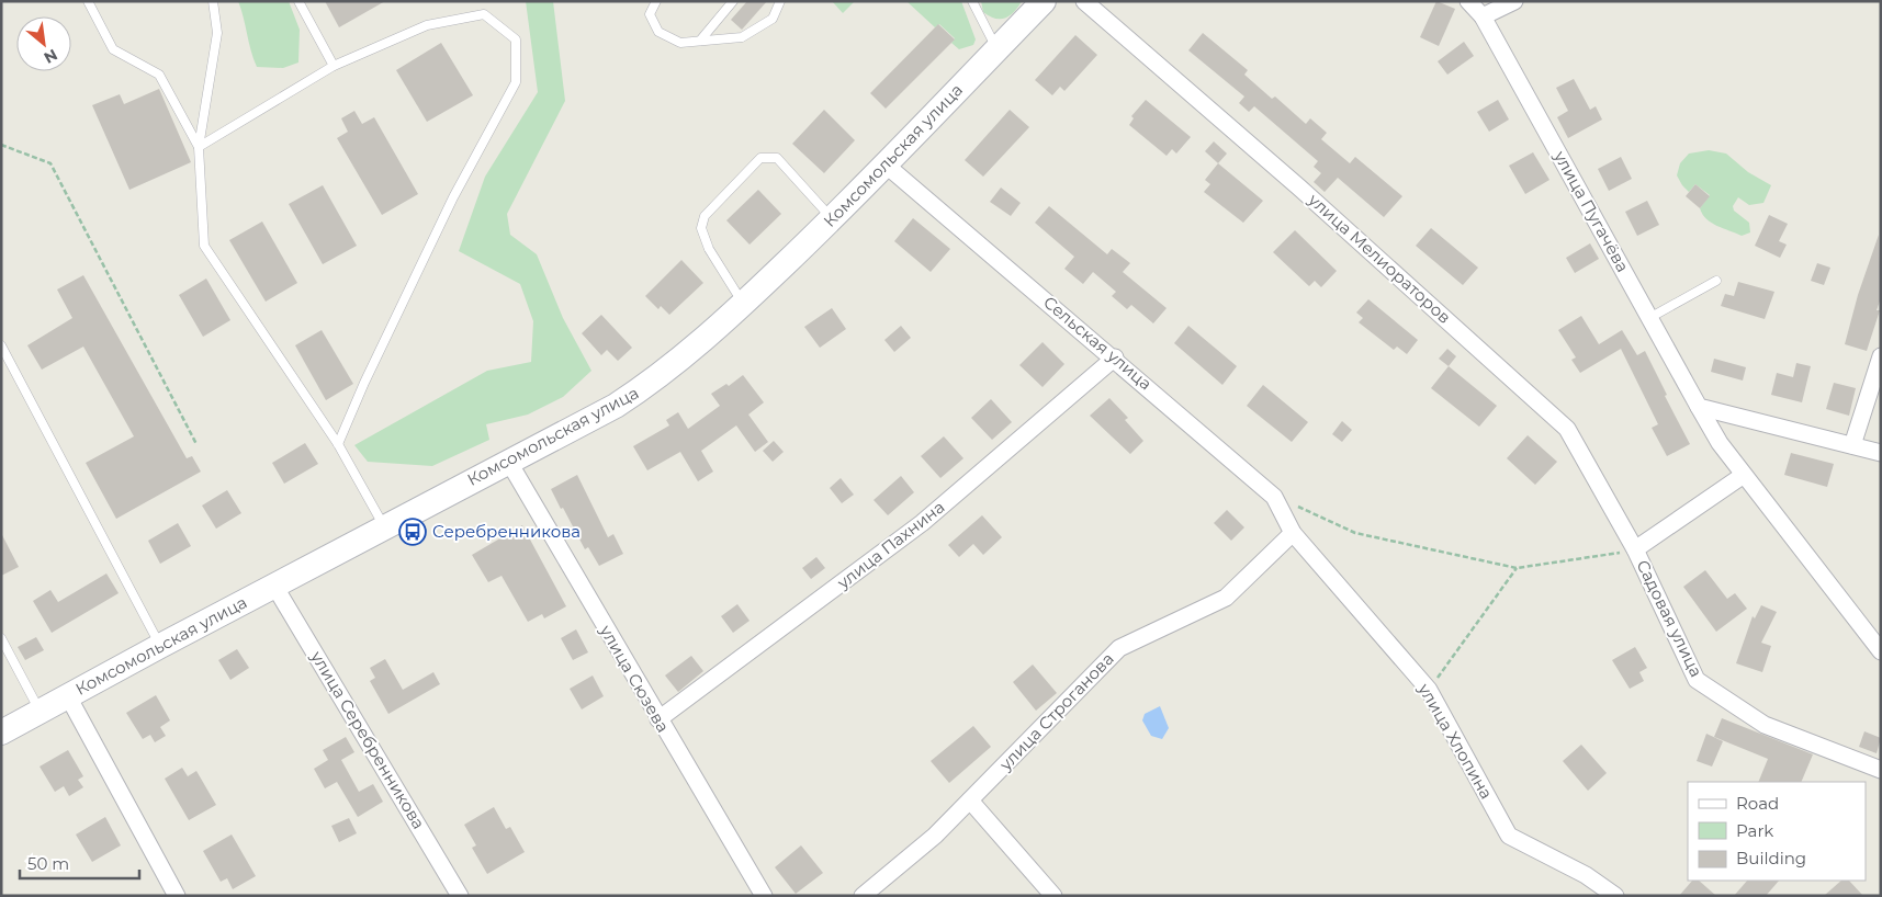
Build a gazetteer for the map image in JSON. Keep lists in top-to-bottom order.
{
  "streets": {
    "main road": ["Комсомольская улица"],
    "street": [
      "улица Пугачёва",
      "улица Мелиораторов",
      "Сельская улица",
      "улица Пахнина",
      "Садовая улица",
      "улица Сюзева",
      "улица Строганова",
      "улица Серебренникова",
      "улица Хлопина"
    ]
  },
  "crossings": [
    ["Комсомольская улица", "Сельская улица"],
    ["Комсомольская улица", "улица Сюзева"],
    ["Комсомольская улица", "улица Серебренникова"],
    ["улица Мелиораторов", "Садовая улица"],
    ["Сельская улица", "улица Пахнина"],
    ["Сельская улица", "улица Строганова"],
    ["Сельская улица", "улица Хлопина"],
    ["улица Пахнина", "улица Сюзева"],
    ["улица Строганова", "улица Хлопина"]
  ],
  "places": {
    "bus stop": ["Серебренникова"]
  },
  "legend": ["Road", "Park", "Building"],
  "scale_bar": "50 m",
  "north": "bottom right"
}
